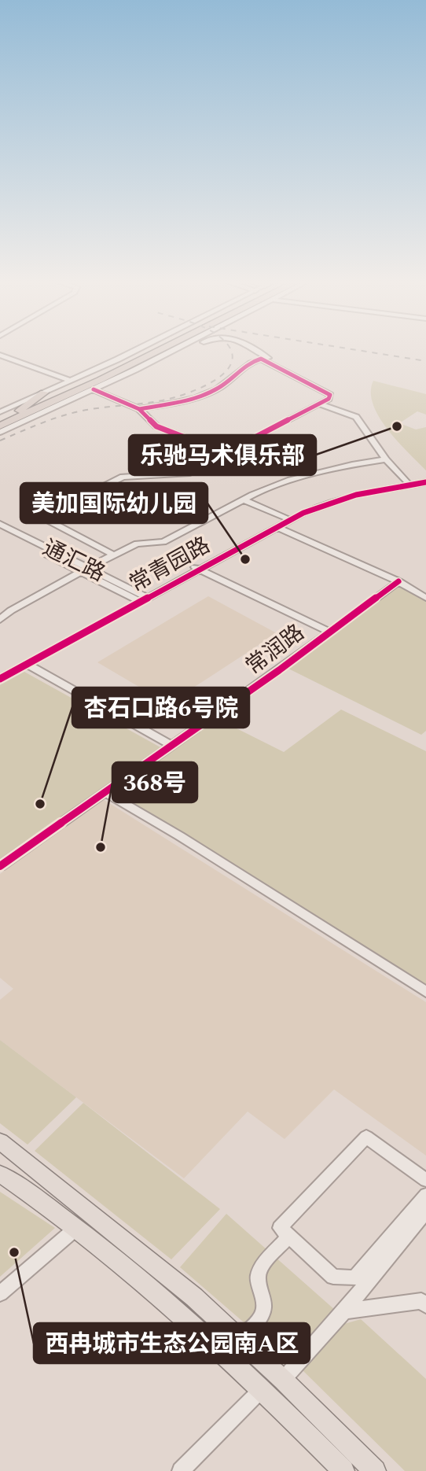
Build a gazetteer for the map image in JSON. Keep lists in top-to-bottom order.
{
  "streets": {
    "street": ["通汇路", "常青园路", "常润路"]
  },
  "crossings": [
    ["通汇路", "常青园路"]
  ],
  "places": [
    "乐驰马术俱乐部",
    "美加国际幼儿园",
    "杏石口路6号院",
    "368号",
    "西冉城市生态公园南A区"
  ]
}
